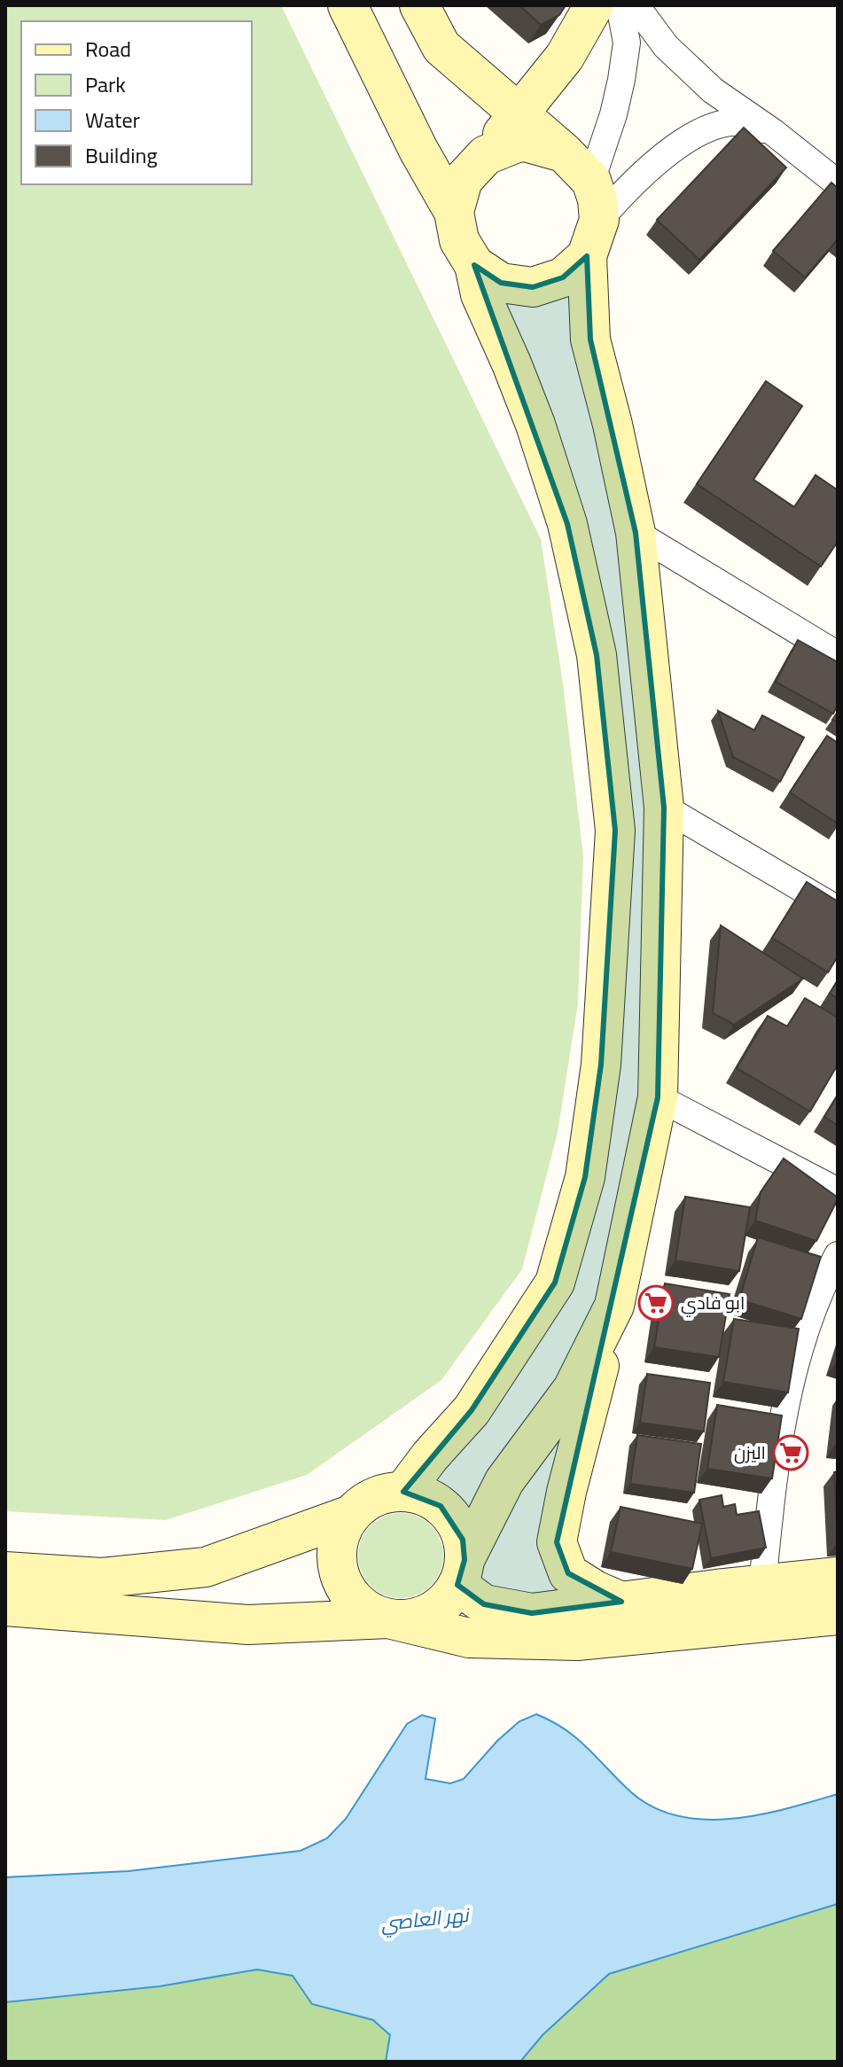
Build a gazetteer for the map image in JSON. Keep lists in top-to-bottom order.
{
  "water": ["نهر العاصي"],
  "places": {
    "supermarket": ["ابو فادي", "اليزن"]
  },
  "legend": [
    "Road",
    "Park",
    "Water",
    "Building"
  ]
}
